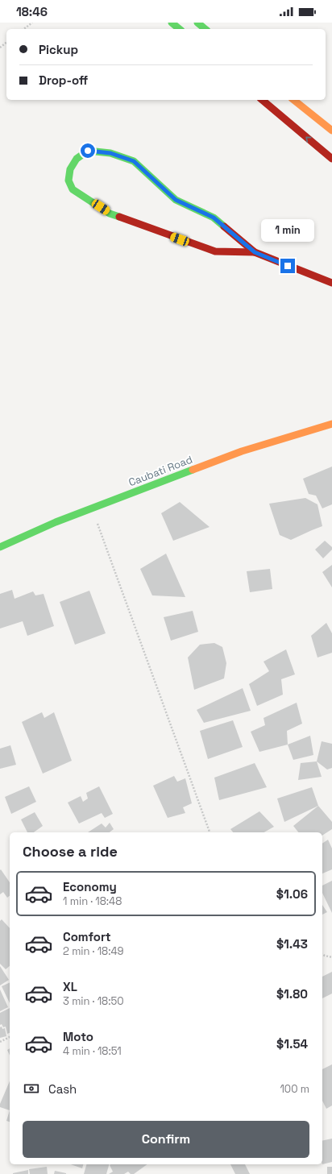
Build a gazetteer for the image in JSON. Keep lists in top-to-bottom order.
{
  "streets": {
    "main road": ["Caubati Road"]
  },
  "page": {
    "status": "18:46",
    "banner": ["Pickup", "Drop-off"],
    "bubble": "1 min",
    "heading": "Choose a ride",
    "list": [
      {
        "name": "Economy",
        "note": "1 min · 18:48",
        "value": "$1.06"
      },
      {
        "name": "Comfort",
        "note": "2 min · 18:49",
        "value": "$1.43"
      },
      {
        "name": "XL",
        "note": "3 min · 18:50",
        "value": "$1.80"
      },
      {
        "name": "Moto",
        "note": "4 min · 18:51",
        "value": "$1.54"
      }
    ],
    "pay": ["Cash", "100 m"],
    "buttons": "Confirm"
  }
}
